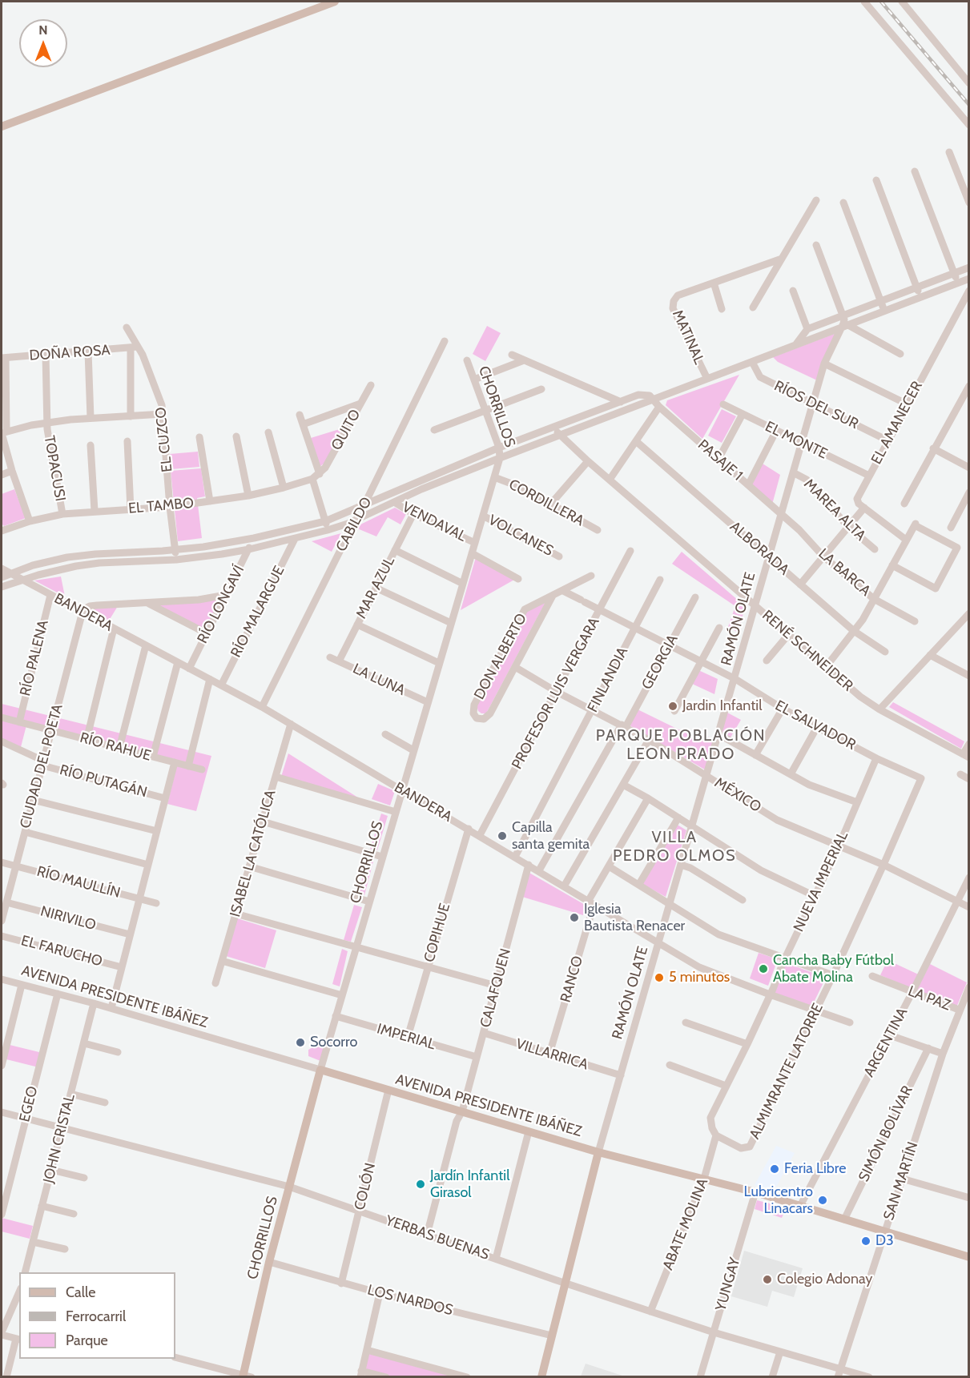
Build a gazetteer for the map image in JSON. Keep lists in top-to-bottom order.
{
  "streets": {
    "main road": ["CHORRILLOS", "RAMÓN OLATE", "AVENIDA PRESIDENTE IBÁÑEZ"],
    "street": [
      "MATINAL",
      "DOÑA ROSA",
      "RÍOS DEL SUR",
      "EL AMANECER",
      "QUITO",
      "EL CUZCO",
      "EL MONTE",
      "PASAJE 1",
      "TOPACUSI",
      "CORDILLERA",
      "EL TAMBO",
      "MAREA ALTA",
      "VENDAVAL",
      "CABILDO",
      "VOLCANES",
      "ALBORADA",
      "LA BARCA",
      "MAR AZUL",
      "RÍO LONGAVÍ",
      "RÍO MALARGUE",
      "BANDERA",
      "RENÉ SCHNEIDER",
      "DON ALBERTO",
      "RÍO PALENA",
      "GEORGIA",
      "LA LUNA",
      "FINLANDIA",
      "PROFESOR LUIS VERGARA",
      "EL SALVADOR",
      "RÍO RAHUE",
      "CIUDAD DEL POETA",
      "RÍO PUTAGÁN",
      "MÉXICO",
      "ISABEL LA CATÓLICA",
      "NUEVA IMPERIAL",
      "RÍO MAULLÍN",
      "NIRIVILO",
      "COPIHUE",
      "EL FARUCHO",
      "RANCO",
      "CALAFQUEN",
      "LA PAZ",
      "IMPERIAL",
      "ARGENTINA",
      "VILLARRICA",
      "ALMIMRANTE LATORRE",
      "EGEO",
      "SIMÓN BOLÍVAR",
      "JOHN CRISTAL",
      "SAN MARTÍN",
      "COLÓN",
      "ABATE MOLINA",
      "YERBAS BUENAS",
      "YUNGAY",
      "LOS NARDOS"
    ]
  },
  "crossings": [
    ["DOÑA ROSA", "EL CUZCO"],
    ["DOÑA ROSA", "TOPACUSI"],
    ["RÍOS DEL SUR", "EL AMANECER"],
    ["RÍOS DEL SUR", "RAMÓN OLATE"],
    ["CHORRILLOS", "CORDILLERA"],
    ["CHORRILLOS", "VENDAVAL"],
    ["CHORRILLOS", "VOLCANES"],
    ["CHORRILLOS", "BANDERA"],
    ["CHORRILLOS", "LA LUNA"],
    ["CHORRILLOS", "AVENIDA PRESIDENTE IBÁÑEZ"],
    ["CHORRILLOS", "IMPERIAL"],
    ["CHORRILLOS", "YERBAS BUENAS"],
    ["CHORRILLOS", "LOS NARDOS"],
    ["EL AMANECER", "EL MONTE"],
    ["QUITO", "EL TAMBO"],
    ["EL CUZCO", "EL TAMBO"],
    ["EL MONTE", "RAMÓN OLATE"],
    ["PASAJE 1", "LA BARCA"],
    ["PASAJE 1", "RAMÓN OLATE"],
    ["TOPACUSI", "EL TAMBO"],
    ["MAREA ALTA", "RAMÓN OLATE"],
    ["VENDAVAL", "MAR AZUL"],
    ["CABILDO", "BANDERA"],
    ["ALBORADA", "RAMÓN OLATE"],
    ["LA BARCA", "RAMÓN OLATE"],
    ["MAR AZUL", "LA LUNA"],
    ["RÍO LONGAVÍ", "BANDERA"],
    ["RÍO MALARGUE", "BANDERA"],
    ["BANDERA", "RAMÓN OLATE"],
    ["BANDERA", "RÍO PALENA"],
    ["BANDERA", "GEORGIA"],
    ["BANDERA", "FINLANDIA"],
    ["BANDERA", "PROFESOR LUIS VERGARA"],
    ["BANDERA", "CIUDAD DEL POETA"],
    ["BANDERA", "ISABEL LA CATÓLICA"],
    ["BANDERA", "NUEVA IMPERIAL"],
    ["BANDERA", "COPIHUE"],
    ["BANDERA", "RANCO"],
    ["BANDERA", "CALAFQUEN"],
    ["BANDERA", "ALMIMRANTE LATORRE"],
    ["RAMÓN OLATE", "RENÉ SCHNEIDER"],
    ["RAMÓN OLATE", "EL SALVADOR"],
    ["RAMÓN OLATE", "MÉXICO"],
    ["RAMÓN OLATE", "AVENIDA PRESIDENTE IBÁÑEZ"],
    ["RAMÓN OLATE", "VILLARRICA"],
    ["RAMÓN OLATE", "YERBAS BUENAS"],
    ["RAMÓN OLATE", "LOS NARDOS"],
    ["DON ALBERTO", "EL SALVADOR"],
    ["DON ALBERTO", "MÉXICO"],
    ["RÍO PALENA", "RÍO RAHUE"],
    ["GEORGIA", "EL SALVADOR"],
    ["GEORGIA", "MÉXICO"],
    ["FINLANDIA", "EL SALVADOR"],
    ["FINLANDIA", "MÉXICO"],
    ["PROFESOR LUIS VERGARA", "EL SALVADOR"],
    ["PROFESOR LUIS VERGARA", "MÉXICO"],
    ["EL SALVADOR", "NUEVA IMPERIAL"],
    ["EL SALVADOR", "ALMIMRANTE LATORRE"],
    ["RÍO RAHUE", "CIUDAD DEL POETA"],
    ["CIUDAD DEL POETA", "RÍO PUTAGÁN"],
    ["CIUDAD DEL POETA", "RÍO MAULLÍN"],
    ["CIUDAD DEL POETA", "NIRIVILO"],
    ["MÉXICO", "NUEVA IMPERIAL"],
    ["MÉXICO", "ARGENTINA"],
    ["MÉXICO", "ALMIMRANTE LATORRE"],
    ["NUEVA IMPERIAL", "ALMIMRANTE LATORRE"],
    ["NUEVA IMPERIAL", "ABATE MOLINA"],
    ["COPIHUE", "IMPERIAL"],
    ["RANCO", "VILLARRICA"],
    ["CALAFQUEN", "AVENIDA PRESIDENTE IBÁÑEZ"],
    ["CALAFQUEN", "IMPERIAL"],
    ["CALAFQUEN", "VILLARRICA"],
    ["CALAFQUEN", "YERBAS BUENAS"],
    ["AVENIDA PRESIDENTE IBÁÑEZ", "ARGENTINA"],
    ["AVENIDA PRESIDENTE IBÁÑEZ", "EGEO"],
    ["AVENIDA PRESIDENTE IBÁÑEZ", "SIMÓN BOLÍVAR"],
    ["AVENIDA PRESIDENTE IBÁÑEZ", "JOHN CRISTAL"],
    ["AVENIDA PRESIDENTE IBÁÑEZ", "SAN MARTÍN"],
    ["AVENIDA PRESIDENTE IBÁÑEZ", "COLÓN"],
    ["AVENIDA PRESIDENTE IBÁÑEZ", "ABATE MOLINA"],
    ["AVENIDA PRESIDENTE IBÁÑEZ", "YUNGAY"],
    ["LA PAZ", "ARGENTINA"],
    ["LA PAZ", "SAN MARTÍN"],
    ["ALMIMRANTE LATORRE", "ABATE MOLINA"],
    ["EGEO", "YERBAS BUENAS"],
    ["JOHN CRISTAL", "YERBAS BUENAS"],
    ["SAN MARTÍN", "YERBAS BUENAS"],
    ["COLÓN", "YERBAS BUENAS"],
    ["COLÓN", "LOS NARDOS"],
    ["ABATE MOLINA", "YERBAS BUENAS"],
    ["YERBAS BUENAS", "YUNGAY"]
  ],
  "districts": ["PARQUE POBLACIÓN LEON PRADO", "VILLA PEDRO OLMOS"],
  "places": [
    "Jardin Infantil",
    "Capilla santa gemita",
    "Iglesia Bautista Renacer",
    "Cancha Baby Fútbol Abate Molina",
    "5 minutos",
    "Socorro",
    "Feria Libre",
    "Jardín Infantil Girasol",
    "Lubricentro Linacars",
    "D3",
    "Colegio Adonay"
  ],
  "legend": ["Calle", "Ferrocarril", "Parque"],
  "north": "top"
}
